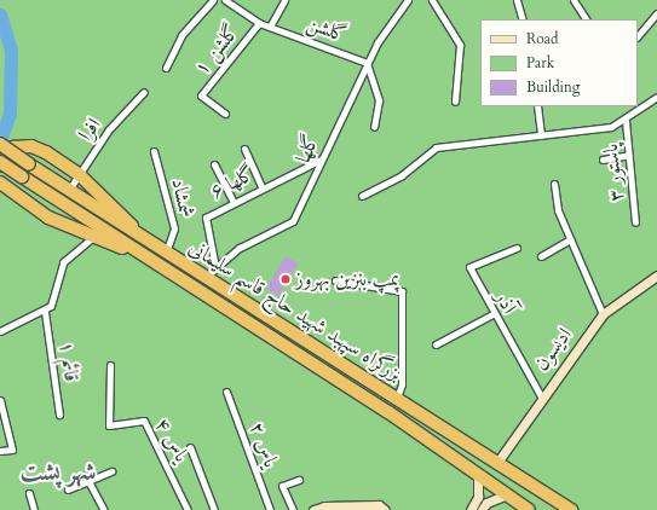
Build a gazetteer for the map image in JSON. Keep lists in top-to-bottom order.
{
  "streets": {
    "highway": ["بزرگراه سپهبد شهید حاج قاسم سلیمانی"],
    "street": [
      "گلشن",
      "گلشن ۱",
      "افرا",
      "گلها",
      "پاستور ۳",
      "گلها ۶",
      "شمشاد",
      "آذر",
      "ادیسون",
      "قائم ۱",
      "یاس ۴",
      "یاس ۲"
    ]
  },
  "crossings": [
    ["گلشن", "گلشن ۱"],
    ["گلشن", "گلها"],
    ["افرا", "بزرگراه سپهبد شهید حاج قاسم سلیمانی"],
    ["گلها", "گلها ۶"],
    ["گلها", "بزرگراه سپهبد شهید حاج قاسم سلیمانی"],
    ["شمشاد", "بزرگراه سپهبد شهید حاج قاسم سلیمانی"],
    ["آذر", "ادیسون"],
    ["بزرگراه سپهبد شهید حاج قاسم سلیمانی", "ادیسون"]
  ],
  "districts": ["شهر پشت"],
  "places": ["پمپ بنزین بهروز"],
  "legend": ["Road", "Park", "Building"]
}
